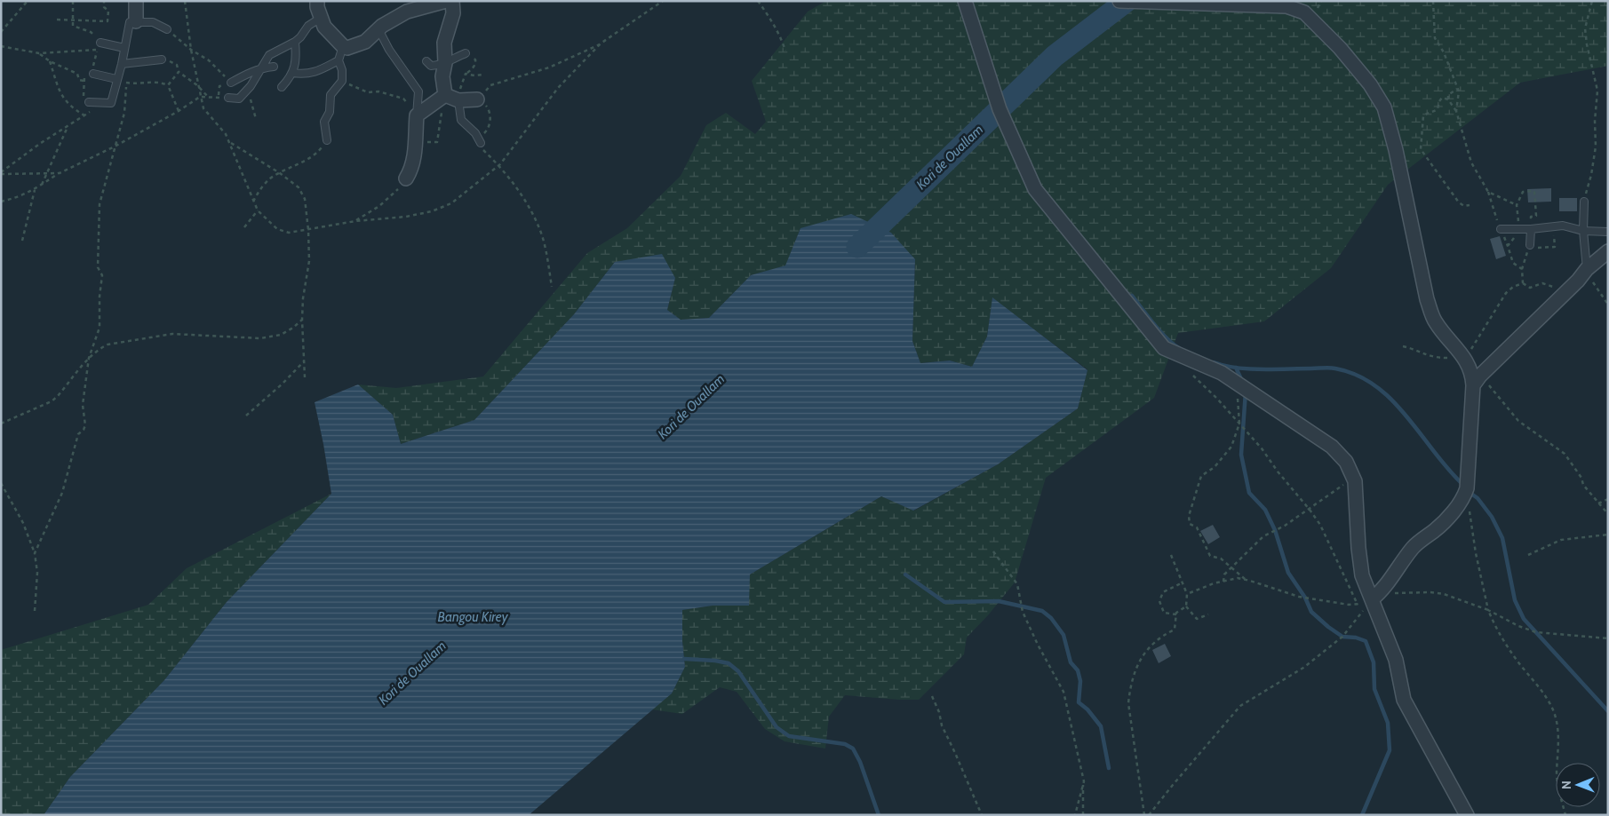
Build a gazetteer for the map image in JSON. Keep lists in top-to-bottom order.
{
  "water": ["Kori de Ouallam", "Bangou Kirey"],
  "north": "left"
}
